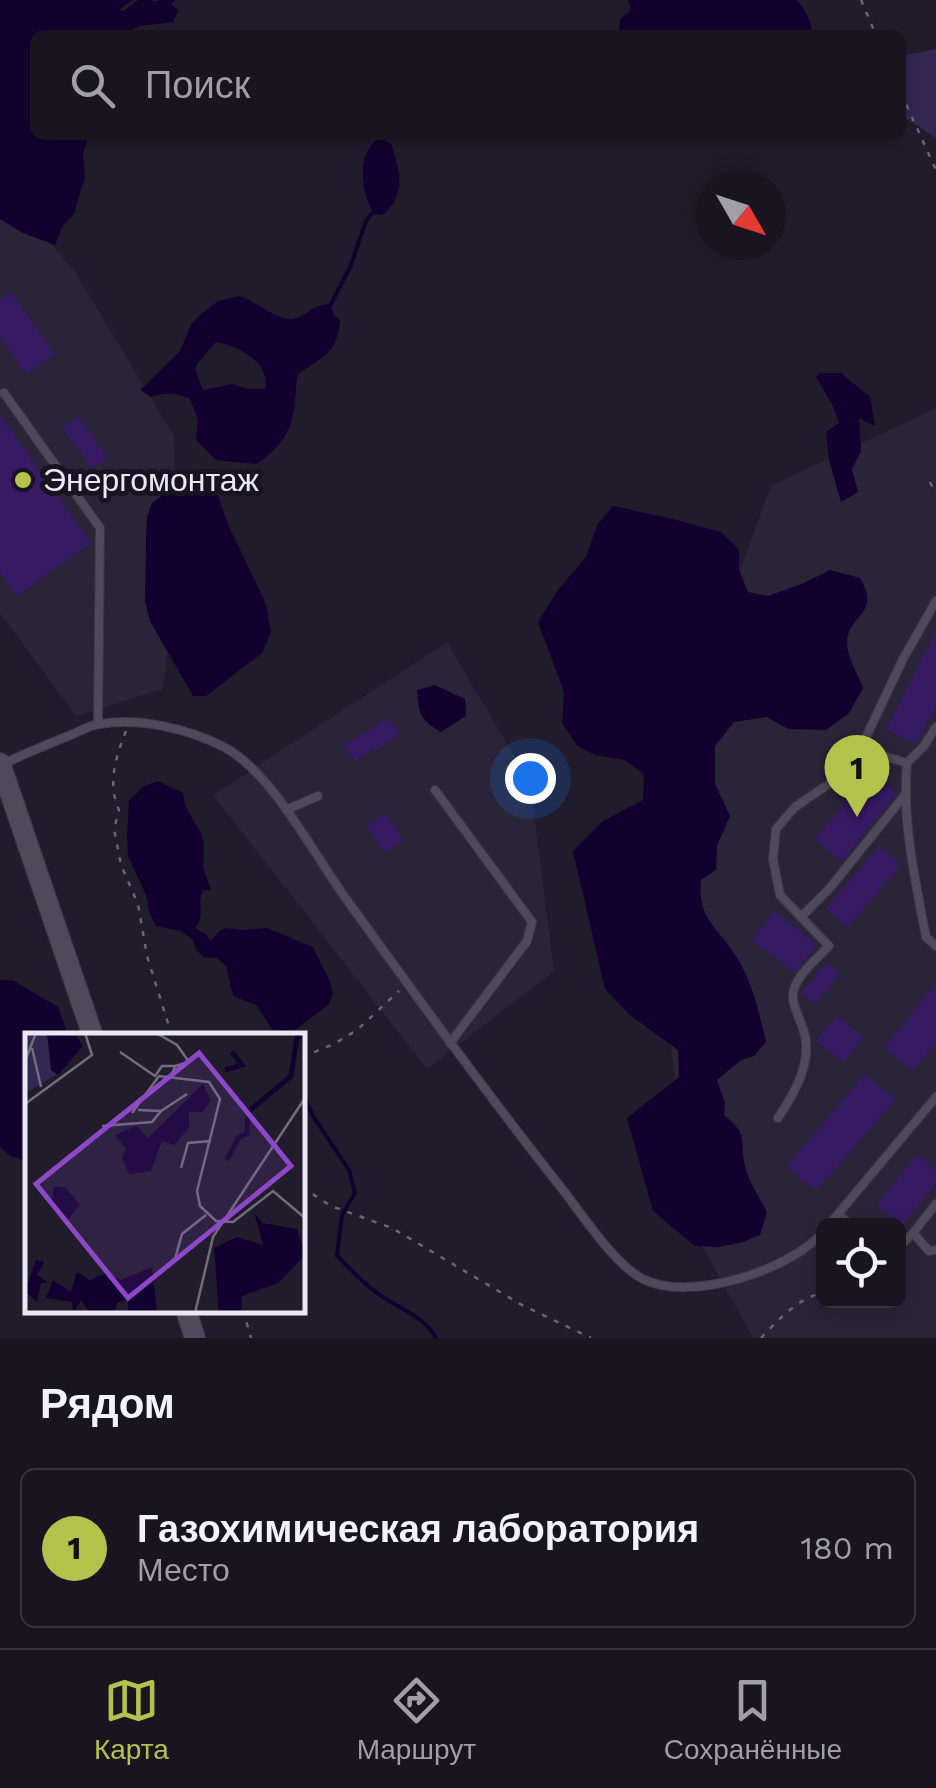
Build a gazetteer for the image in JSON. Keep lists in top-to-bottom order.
{
  "places": ["Энергомонтаж"],
  "north": "bottom right",
  "page": {
    "search": "Поиск",
    "pins": "1",
    "heading": "Рядом",
    "list": [
      {
        "mark": "1",
        "name": "Газохимическая лаборатория",
        "note": "Место",
        "value": "180 m"
      }
    ],
    "nav": ["Карта", "Маршрут", "Сохранённые"]
  }
}
